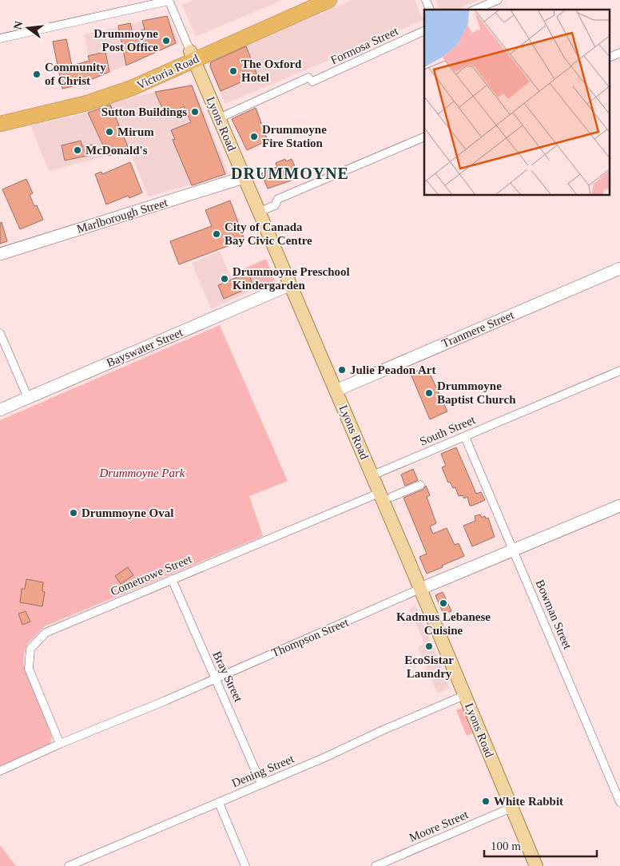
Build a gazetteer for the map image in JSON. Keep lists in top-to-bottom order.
{
  "streets": {
    "highway": ["Victoria Road"],
    "main road": ["Lyons Road"],
    "street": [
      "Formosa Street",
      "Marlborough Street",
      "Tranmere Street",
      "Bayswater Street",
      "South Street",
      "Cometrowe Street",
      "Bowman Street",
      "Thompson Street",
      "Bray Street",
      "Dening Street",
      "Moore Street"
    ]
  },
  "crossings": [
    ["Formosa Street", "Lyons Road"],
    ["Victoria Road", "Lyons Road"],
    ["Lyons Road", "Marlborough Street"],
    ["Lyons Road", "Tranmere Street"],
    ["Lyons Road", "Bayswater Street"],
    ["Lyons Road", "South Street"],
    ["Lyons Road", "Cometrowe Street"],
    ["Lyons Road", "Thompson Street"],
    ["Lyons Road", "Dening Street"],
    ["Lyons Road", "Moore Street"],
    ["South Street", "Bowman Street"],
    ["Cometrowe Street", "Thompson Street"],
    ["Cometrowe Street", "Bray Street"],
    ["Bowman Street", "Thompson Street"],
    ["Thompson Street", "Bray Street"],
    ["Bray Street", "Dening Street"]
  ],
  "districts": ["DRUMMOYNE"],
  "parks": ["Drummoyne Park"],
  "places": [
    "Drummoyne Post Office",
    "The Oxford Hotel",
    "Community of Christ",
    "Sutton Buildings",
    "Mirum",
    "Drummoyne Fire Station",
    "McDonald's",
    "City of Canada Bay Civic Centre",
    "Drummoyne Preschool Kindergarden",
    "Julie Peadon Art",
    "Drummoyne Baptist Church",
    "Drummoyne Oval",
    "Kadmus Lebanese Cuisine",
    "EcoSistar Laundry",
    "White Rabbit"
  ],
  "scale_bar": "100 m",
  "north": "left"
}
